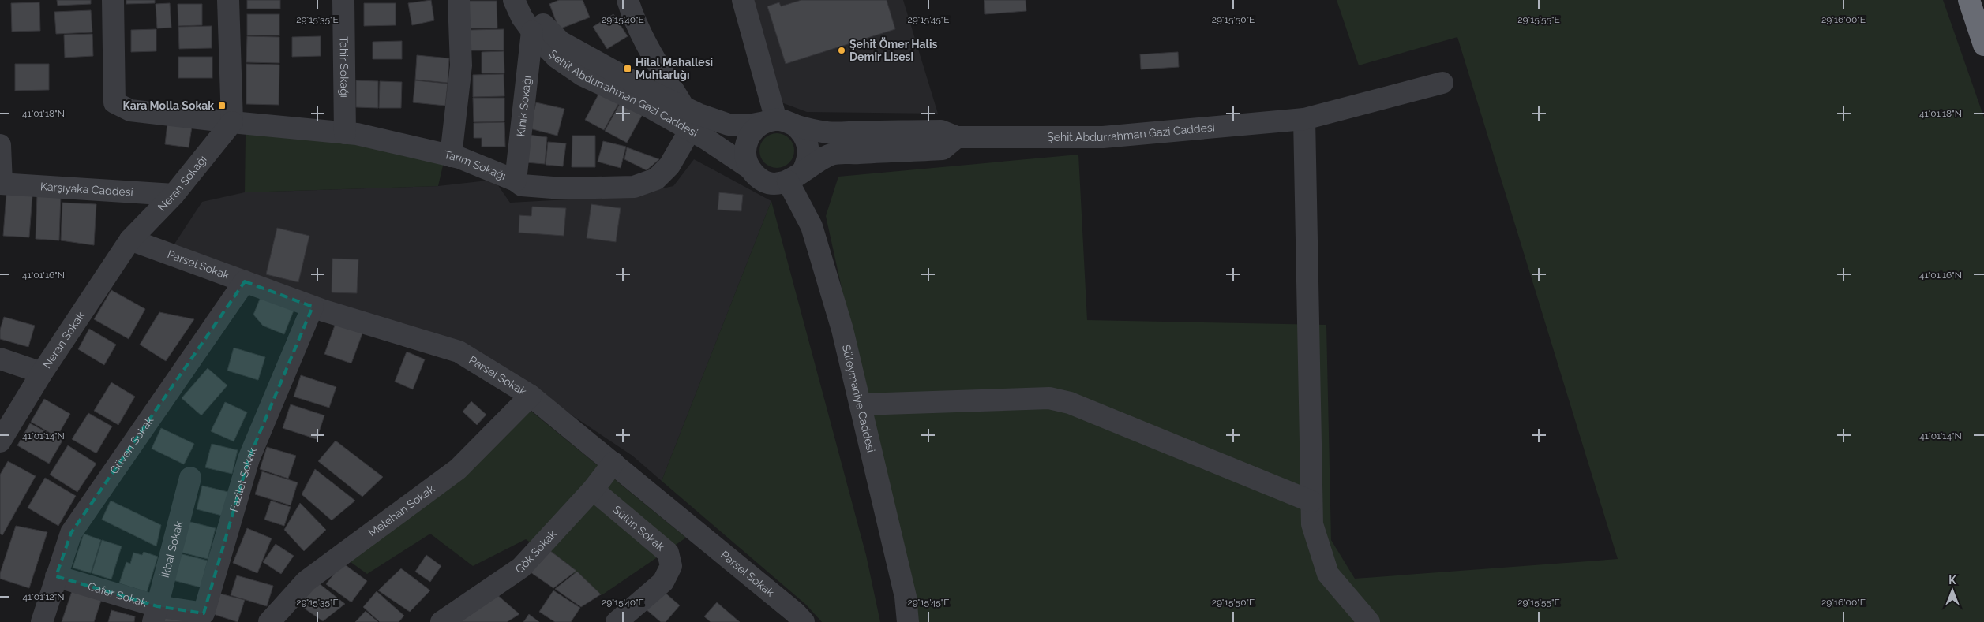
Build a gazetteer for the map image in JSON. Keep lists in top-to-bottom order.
{
  "streets": {
    "street": [
      "Tahir Sokağı",
      "Şehit Abdurrahman Gazi Caddesi",
      "Kınık Sokağı",
      "Tarım Sokağı",
      "Neran Sokağı",
      "Karşıyaka Caddesi",
      "Parsel Sokak",
      "Neran Sokak",
      "Süleymaniye Caddesi",
      "Güven Sokak",
      "Fazilet Sokak",
      "Metehan Sokak",
      "Sülün Sokak",
      "İkbal Sokak",
      "Gök Sokak",
      "Cafer Sokak"
    ]
  },
  "crossings": [
    ["Tahir Sokağı", "Tarım Sokağı"],
    ["Şehit Abdurrahman Gazi Caddesi", "Kınık Sokağı"],
    ["Şehit Abdurrahman Gazi Caddesi", "Tarım Sokağı"],
    ["Şehit Abdurrahman Gazi Caddesi", "Süleymaniye Caddesi"],
    ["Kınık Sokağı", "Tarım Sokağı"],
    ["Tarım Sokağı", "Neran Sokağı"],
    ["Neran Sokağı", "Karşıyaka Caddesi"],
    ["Neran Sokağı", "Parsel Sokak"],
    ["Neran Sokağı", "Neran Sokak"],
    ["Parsel Sokak", "Neran Sokak"],
    ["Parsel Sokak", "Güven Sokak"],
    ["Parsel Sokak", "Fazilet Sokak"],
    ["Parsel Sokak", "Metehan Sokak"],
    ["Parsel Sokak", "Gök Sokak"],
    ["Güven Sokak", "Cafer Sokak"],
    ["Fazilet Sokak", "İkbal Sokak"],
    ["Fazilet Sokak", "Cafer Sokak"],
    ["Sülün Sokak", "Gök Sokak"],
    ["İkbal Sokak", "Cafer Sokak"]
  ],
  "places": {
    "other": ["Şehit Ömer Halis Demir Lisesi"],
    "transit": ["Hilal Mahallesi Muhtarlığı", "Kara Molla Sokak"]
  },
  "north": "top",
  "coordinates": [
    "29°15'35\"E",
    "29°15'40\"E",
    "29°15'45\"E",
    "29°15'50\"E",
    "29°15'55\"E",
    "29°16'00\"E",
    "41°01'18\"N",
    "41°01'16\"N",
    "41°01'14\"N",
    "41°01'12\"N"
  ]
}
